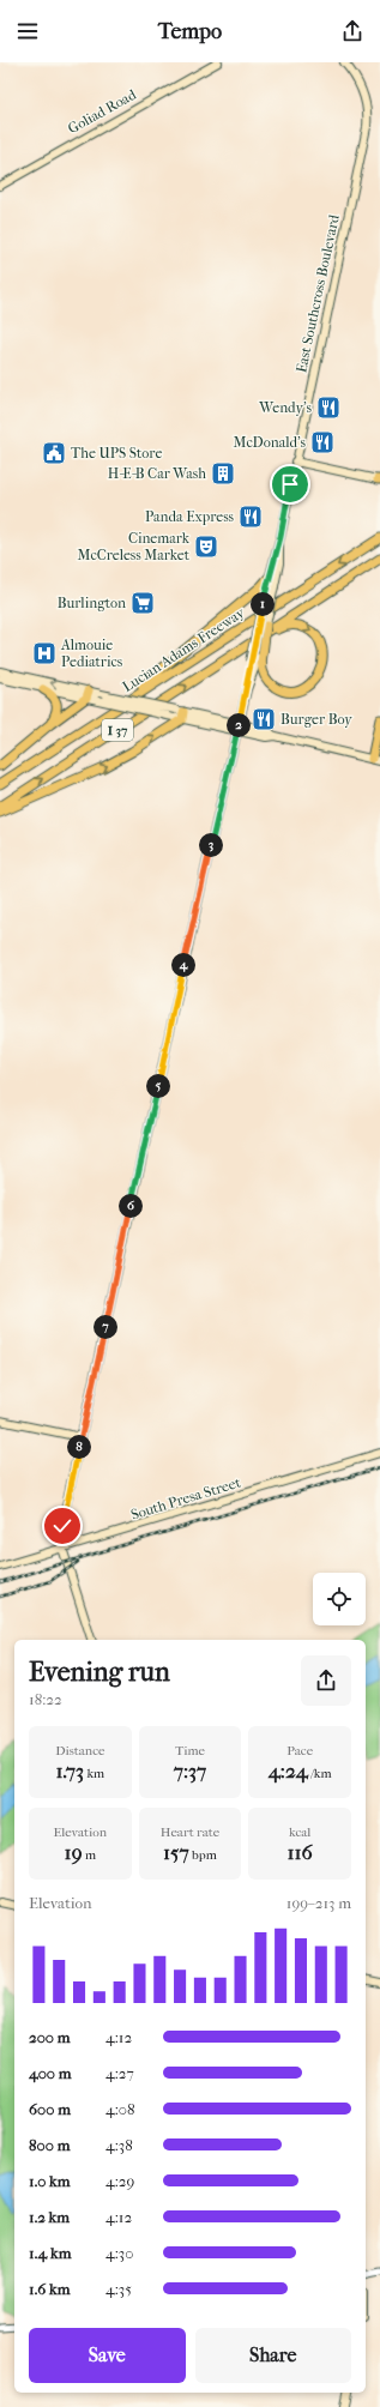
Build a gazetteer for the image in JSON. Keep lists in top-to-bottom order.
{
  "streets": {
    "highway": ["Lucian Adams Freeway", "I 37"],
    "main road": ["Goliad Road", "East Southcross Boulevard", "South Presa Street"]
  },
  "crossings": [
    ["East Southcross Boulevard", "South Presa Street"]
  ],
  "places": {
    "restaurant": [
      "Wendy's",
      "McDonald's",
      "Panda Express",
      "Burger Boy"
    ],
    "public building": ["The UPS Store"],
    "building": ["H-E-B Car Wash"],
    "theatre": ["Cinemark McCreless Market"],
    "supermarket": ["Burlington"],
    "hospital": ["Almouie Pediatrics"]
  },
  "page": {
    "header": "Tempo",
    "pins": [
      "1",
      "2",
      "3",
      "4",
      "5",
      "6",
      "7",
      "8"
    ],
    "heading": ["Evening run", "18:22"],
    "stats": [
      ["Distance", "1.73 km"],
      ["Time", "7:37"],
      ["Pace", "4:24 /km"],
      ["Elevation", "19 m"],
      ["Heart rate", "157 bpm"],
      ["kcal", "116"]
    ],
    "chart": ["Elevation", "199–213 m"],
    "list": [
      {
        "name": "200 m",
        "note": "4:12"
      },
      {
        "name": "400 m",
        "note": "4:27"
      },
      {
        "name": "600 m",
        "note": "4:08"
      },
      {
        "name": "800 m",
        "note": "4:38"
      },
      {
        "name": "1.0 km",
        "note": "4:29"
      },
      {
        "name": "1.2 km",
        "note": "4:12"
      },
      {
        "name": "1.4 km",
        "note": "4:30"
      },
      {
        "name": "1.6 km",
        "note": "4:35"
      }
    ],
    "buttons": ["Save", "Share"]
  }
}
